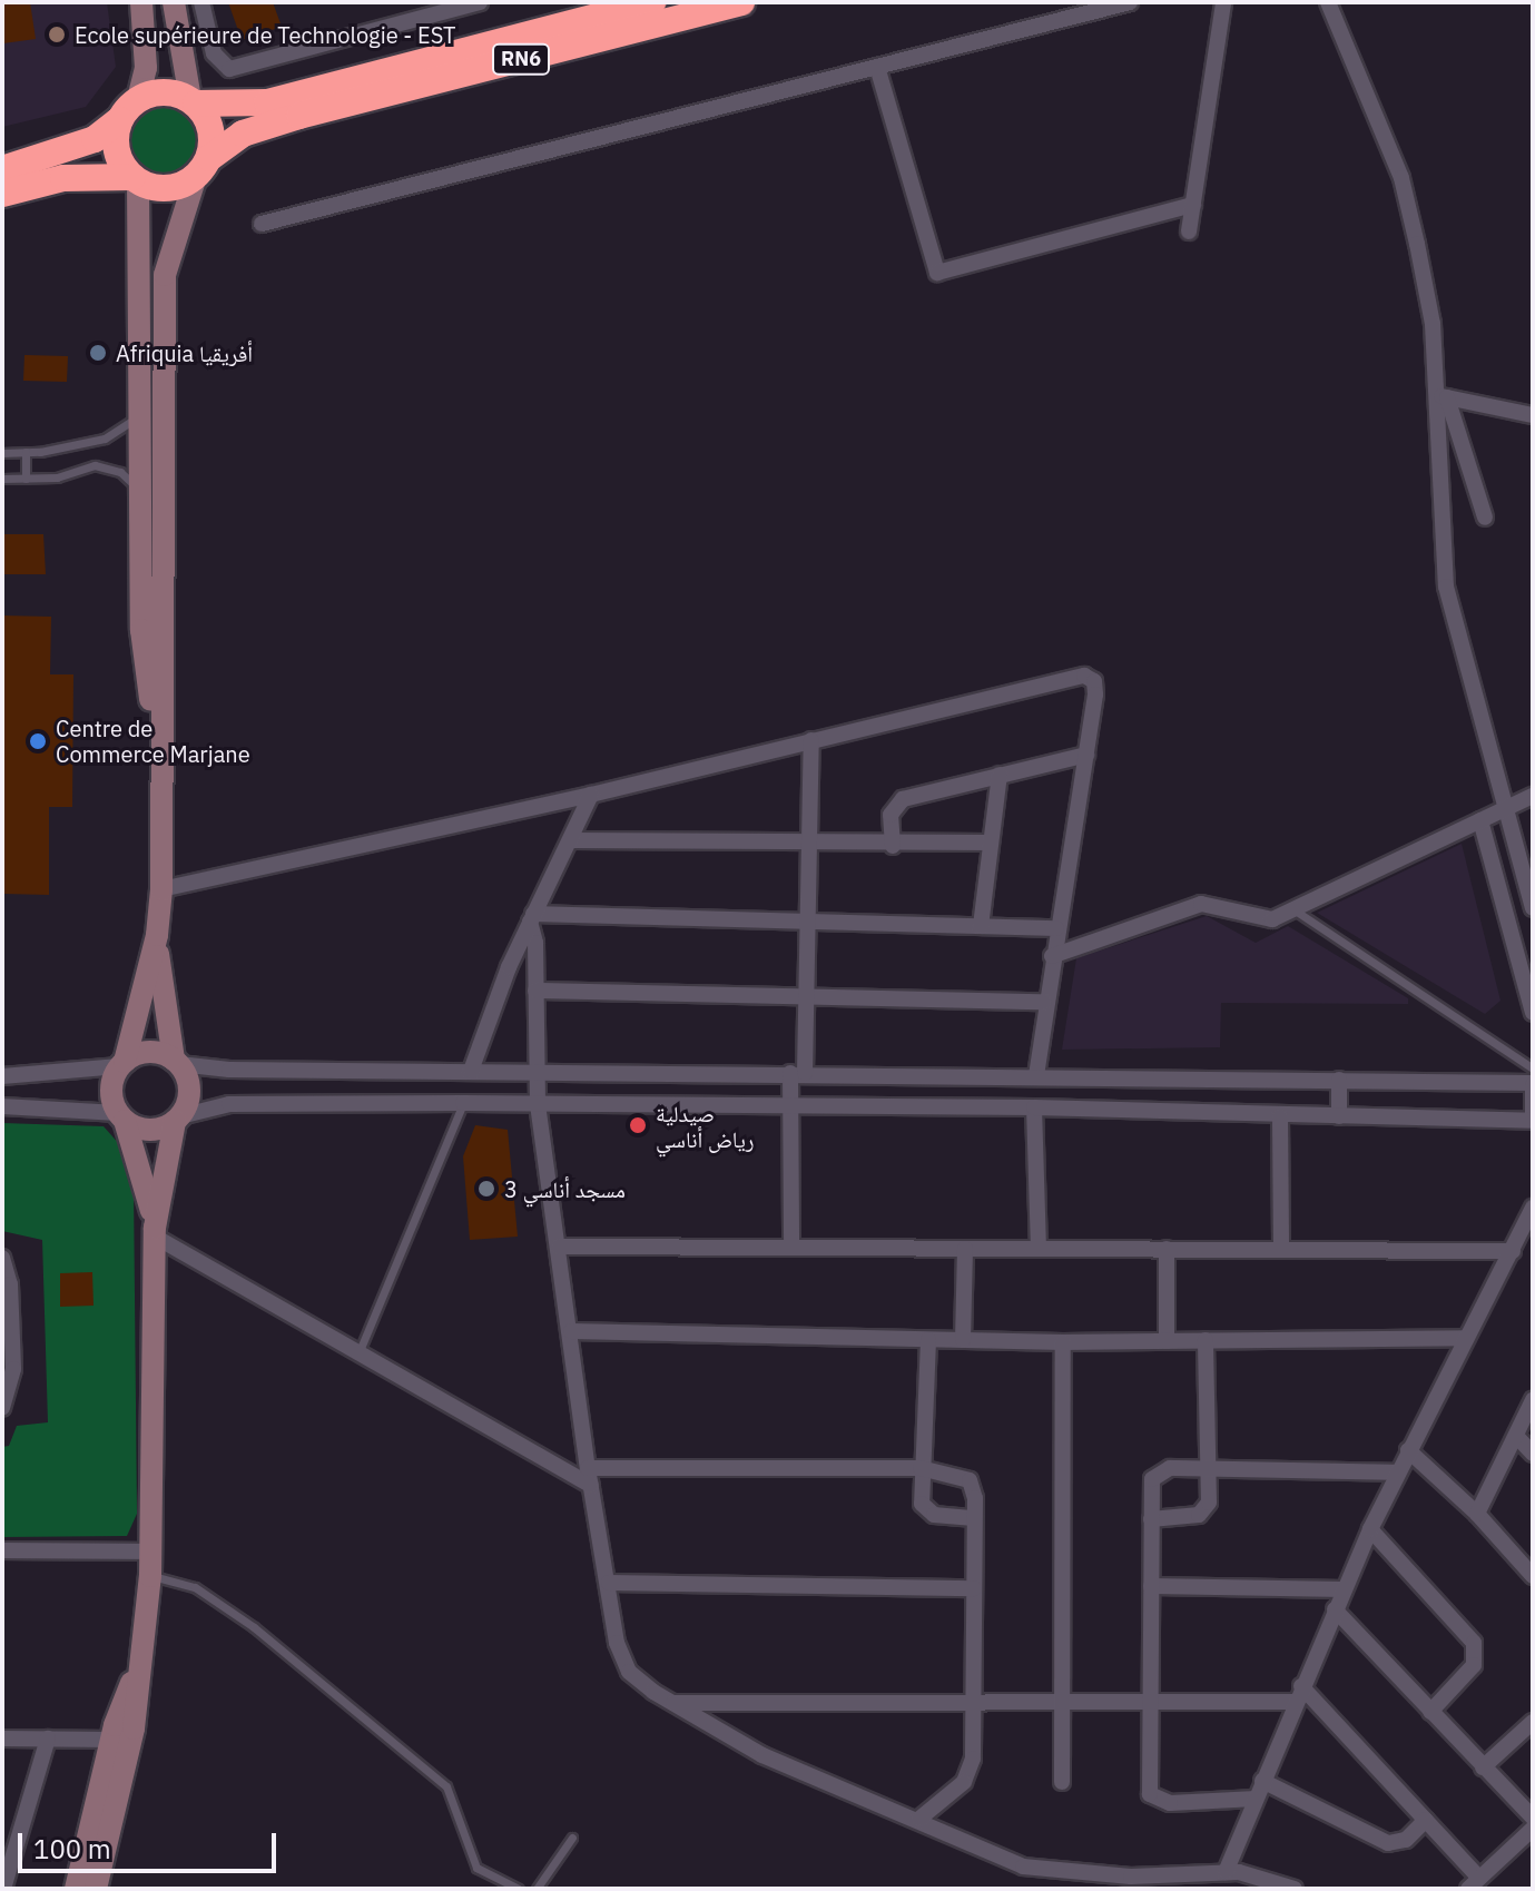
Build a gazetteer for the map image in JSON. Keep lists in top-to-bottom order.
{
  "streets": {
    "highway": ["RN6"]
  },
  "places": [
    "Ecole supérieure de Technologie - EST",
    "Afriquia أفريقيا",
    "Centre de Commerce Marjane",
    "صيدلية رياض أناسي",
    "مسجد أناسي 3"
  ],
  "scale_bar": "100 m"
}
